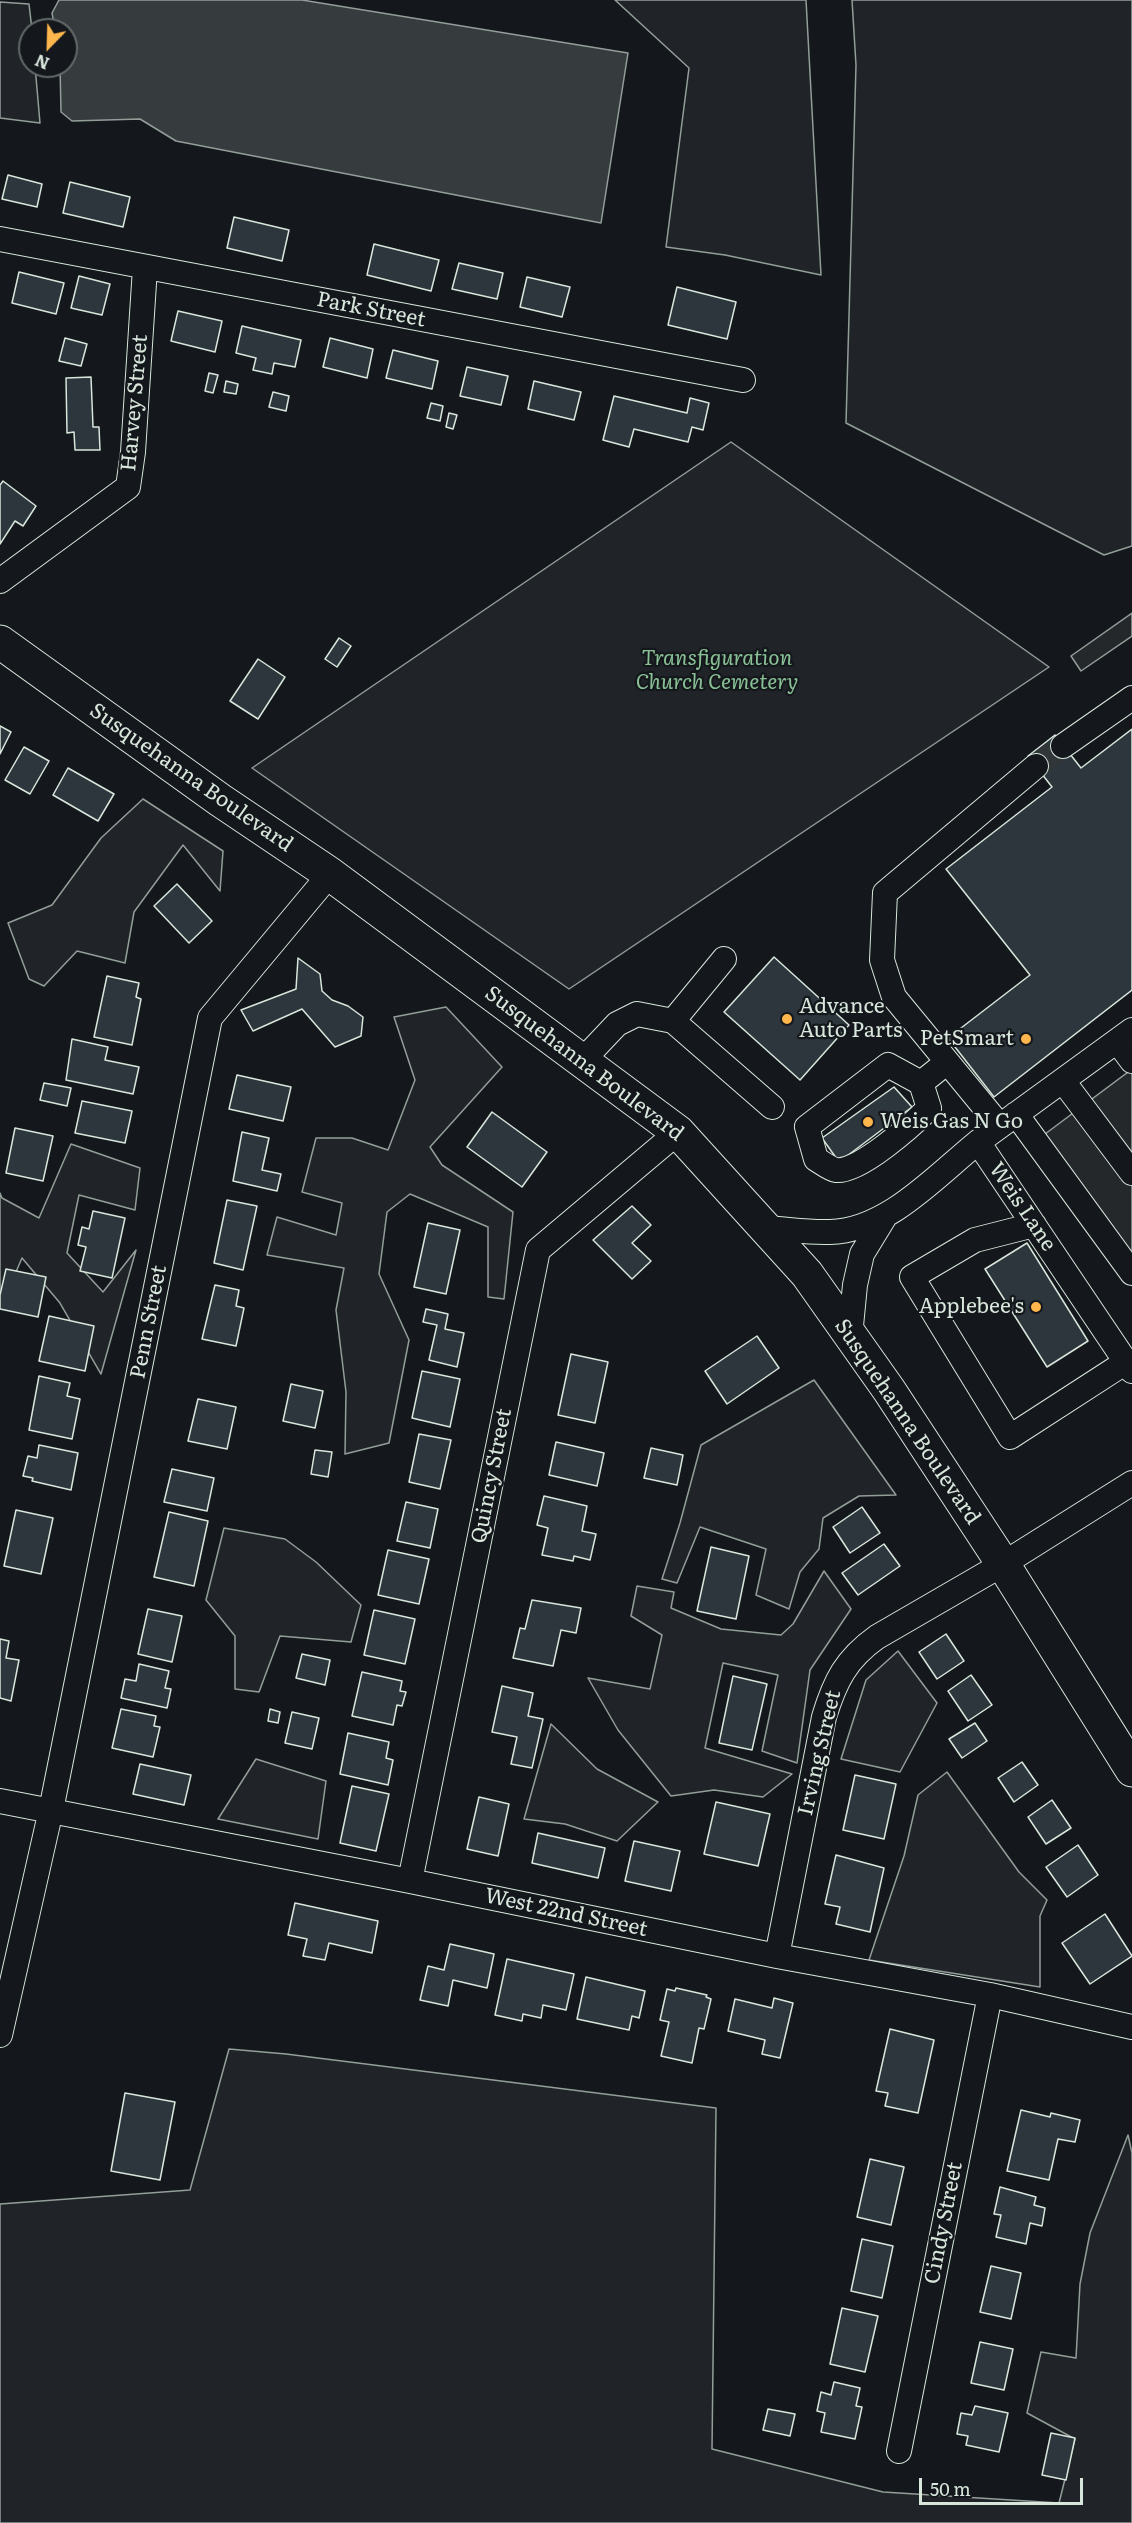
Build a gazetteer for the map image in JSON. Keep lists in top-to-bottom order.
{
  "streets": {
    "highway": ["Susquehanna Boulevard"],
    "street": [
      "Park Street",
      "Harvey Street",
      "Weis Lane",
      "Penn Street",
      "Quincy Street",
      "Irving Street",
      "West 22nd Street",
      "Cindy Street"
    ]
  },
  "crossings": [
    ["Park Street", "Harvey Street"],
    ["Susquehanna Boulevard", "Penn Street"],
    ["Susquehanna Boulevard", "Quincy Street"],
    ["Susquehanna Boulevard", "Irving Street"],
    ["Penn Street", "West 22nd Street"],
    ["Quincy Street", "West 22nd Street"],
    ["Irving Street", "West 22nd Street"],
    ["West 22nd Street", "Cindy Street"]
  ],
  "parks": ["Transfiguration Church Cemetery"],
  "places": [
    "Advance Auto Parts",
    "PetSmart",
    "Weis Gas N Go",
    "Applebee's"
  ],
  "scale_bar": "50 m",
  "north": "bottom left"
}
